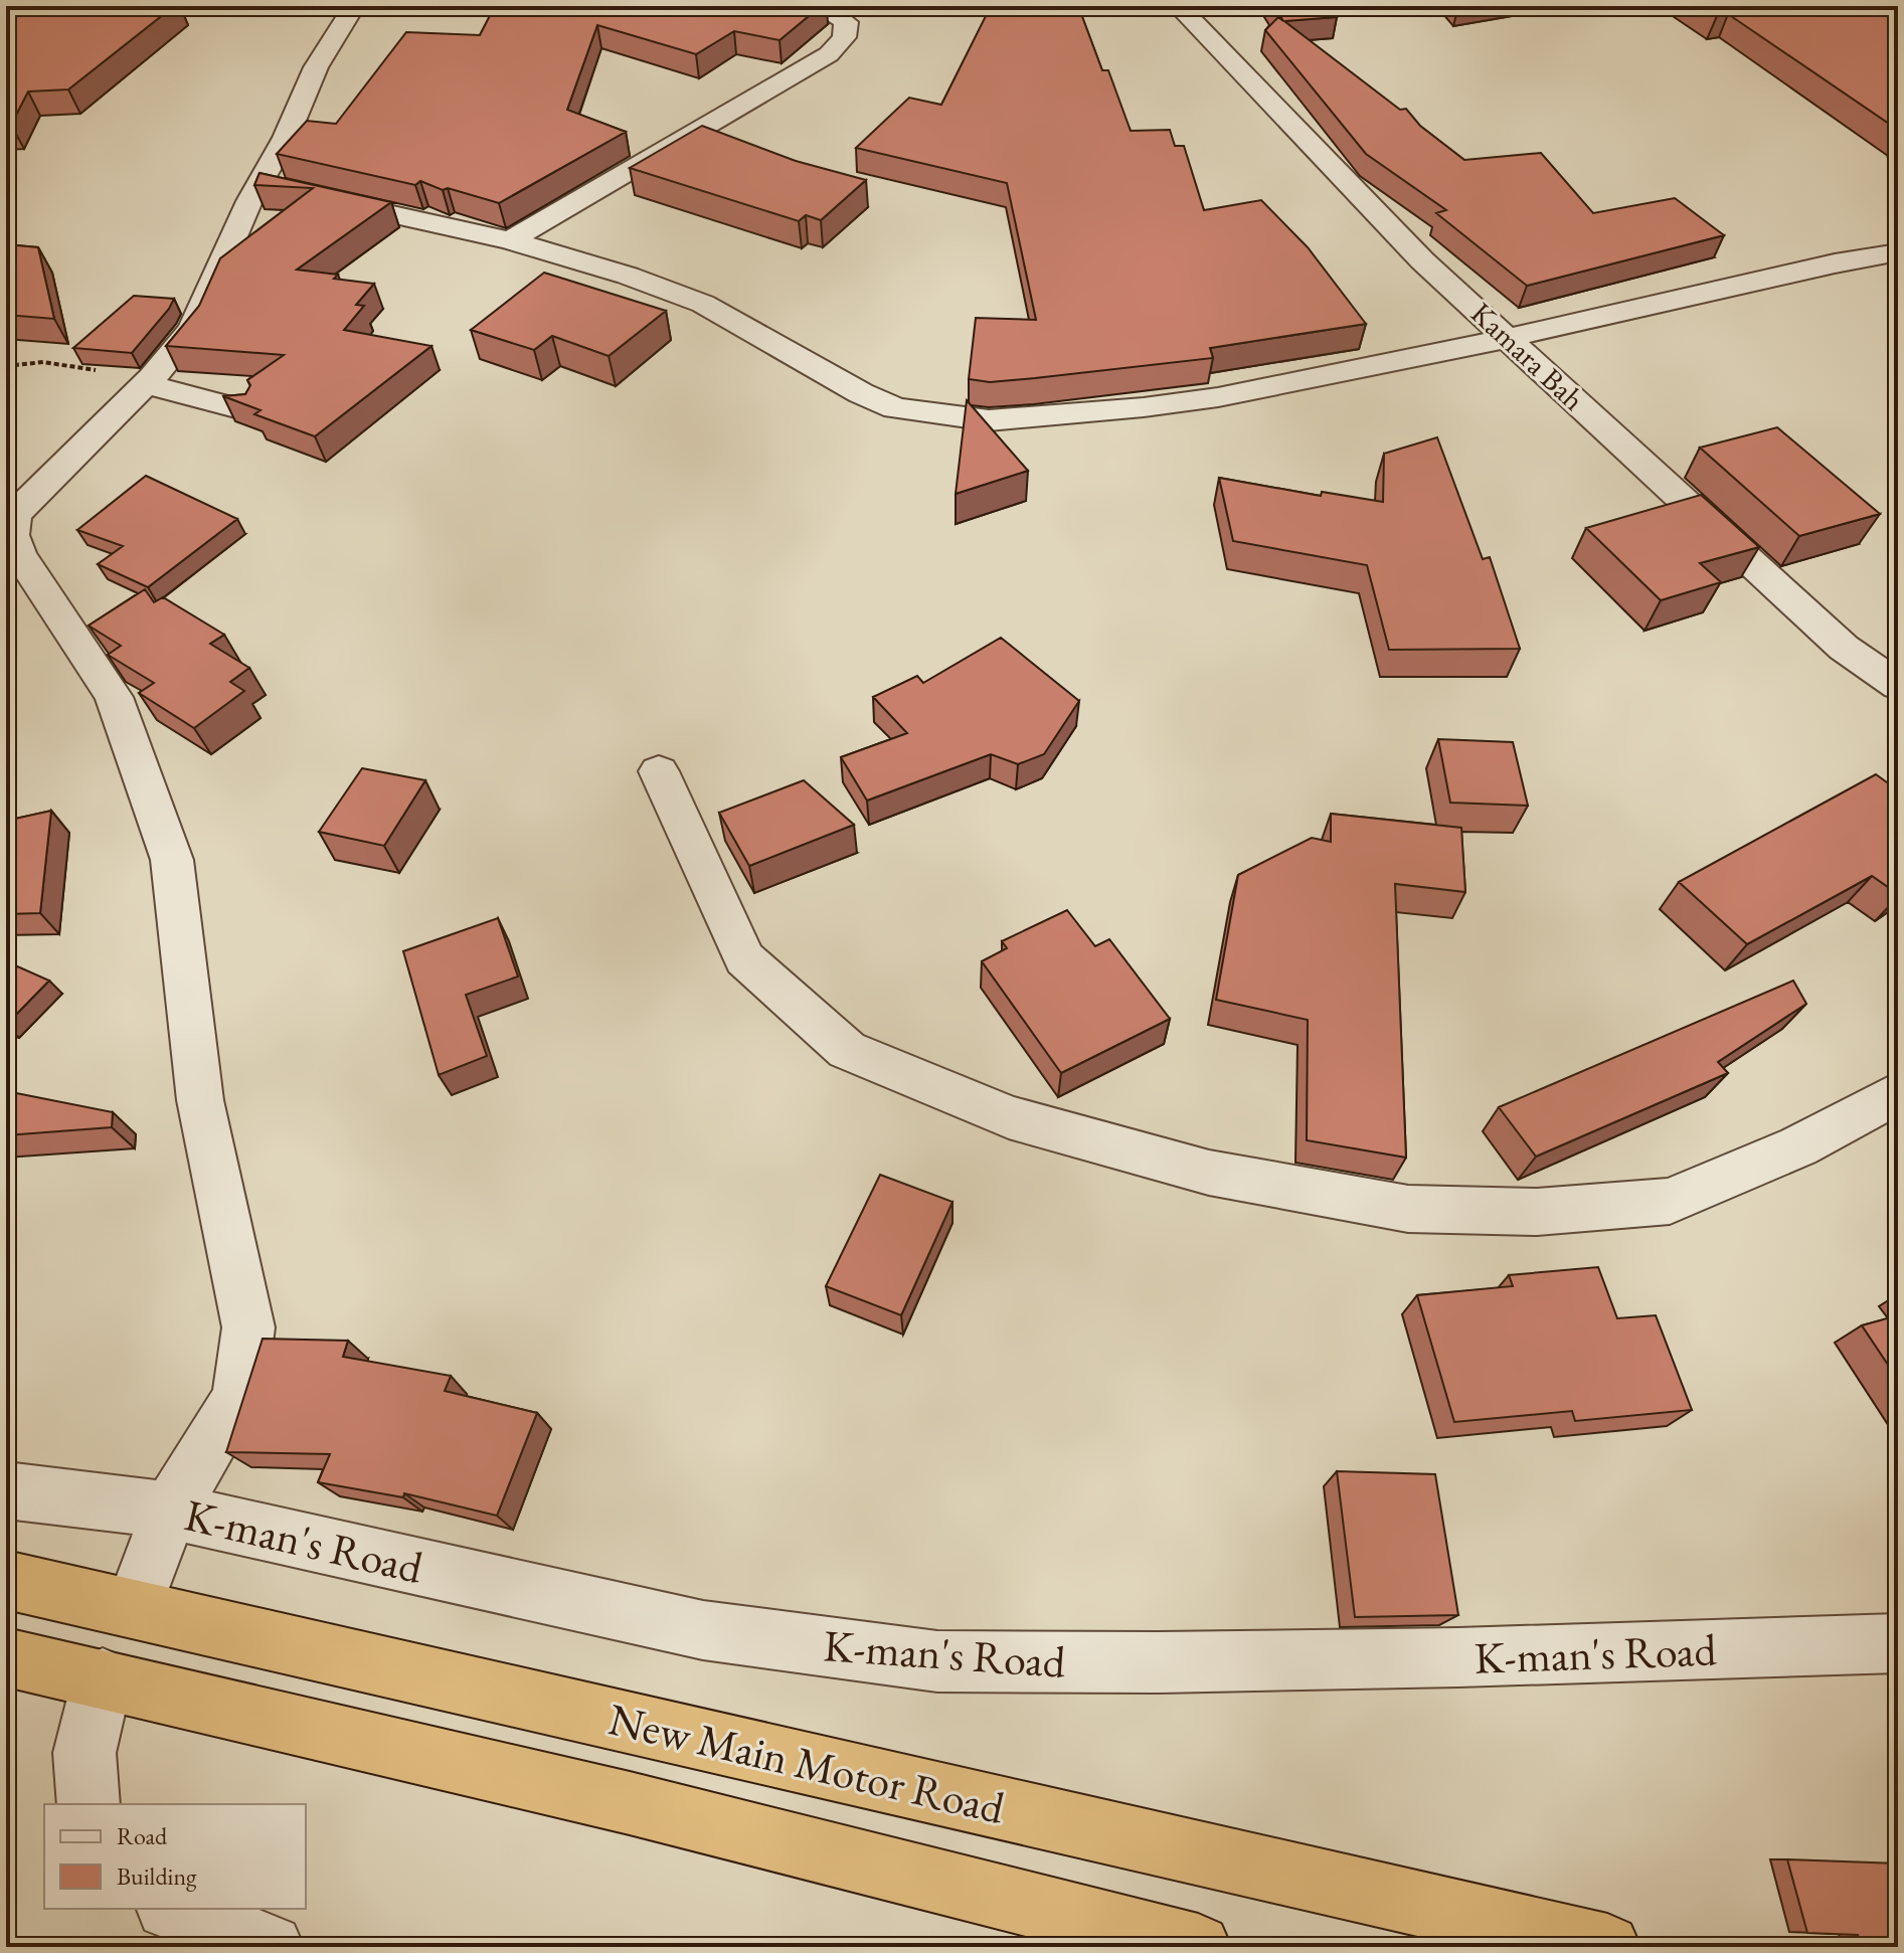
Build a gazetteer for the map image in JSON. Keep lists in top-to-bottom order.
{
  "streets": {
    "highway": ["New Main Motor Road"],
    "street": ["Kamara Bah", "K-man's Road"]
  },
  "legend": ["Road", "Building"]
}
